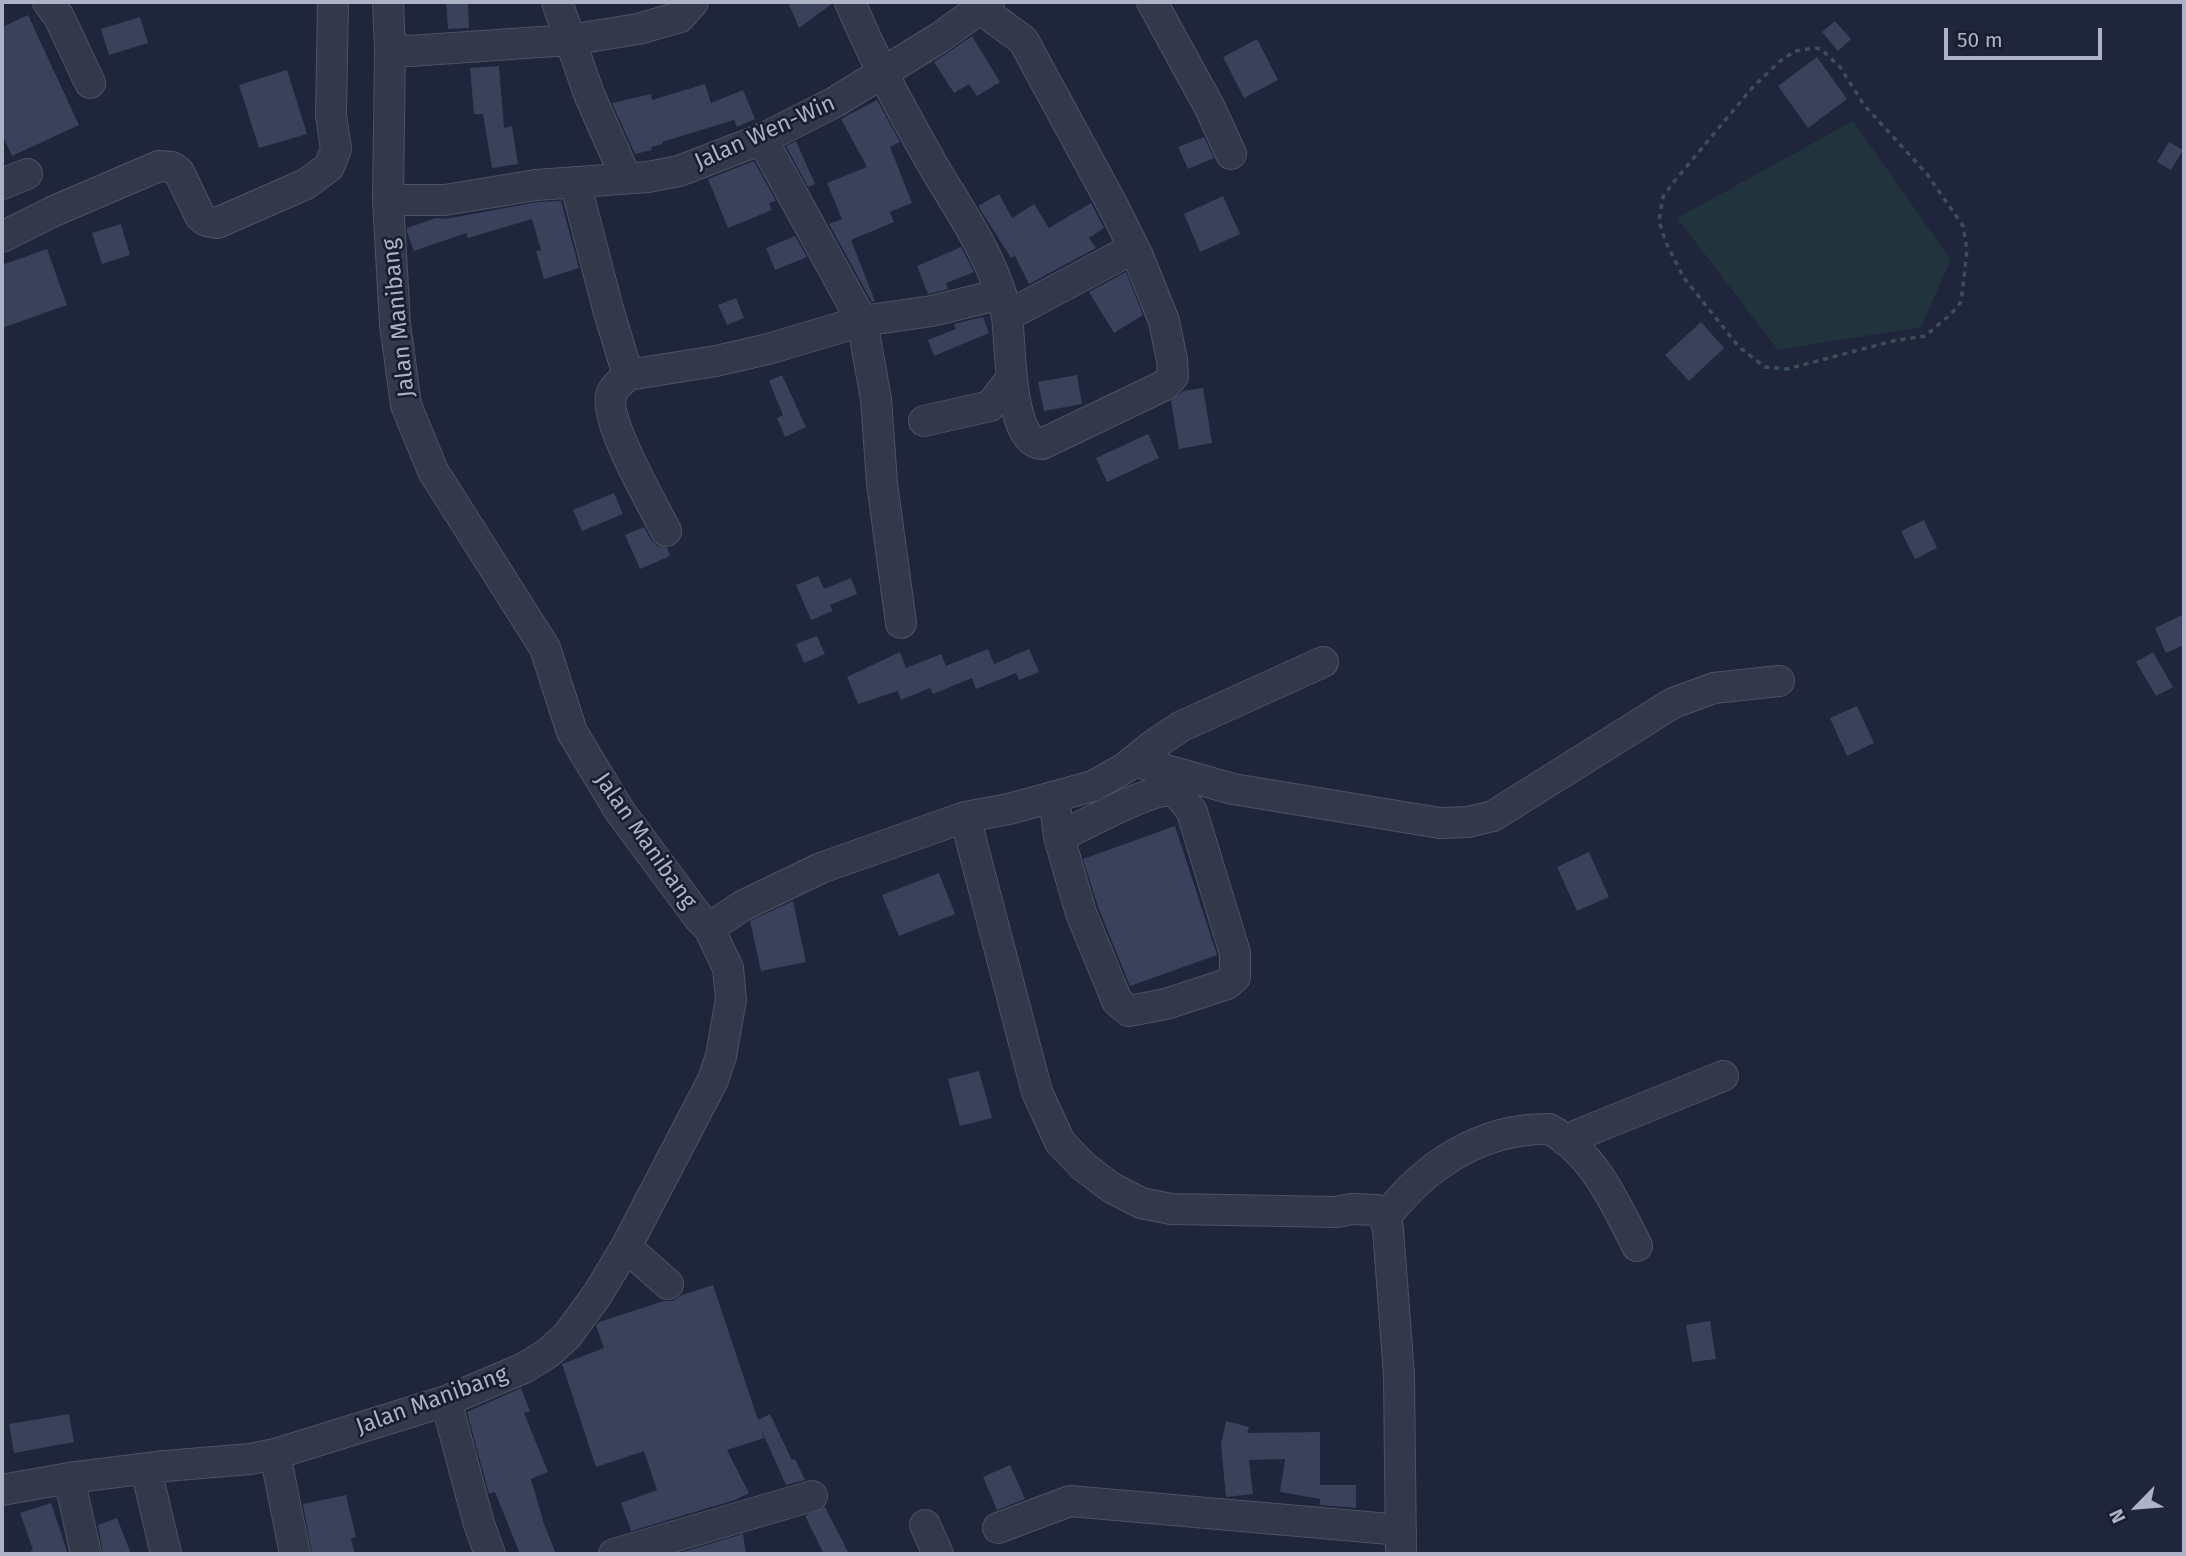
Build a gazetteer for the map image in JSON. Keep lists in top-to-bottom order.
{
  "streets": {
    "street": ["Jalan Wen-Win", "Jalan Manibang"]
  },
  "crossings": [
    ["Jalan Wen-Win", "Jalan Manibang"]
  ],
  "scale_bar": "50 m",
  "north": "bottom left"
}
